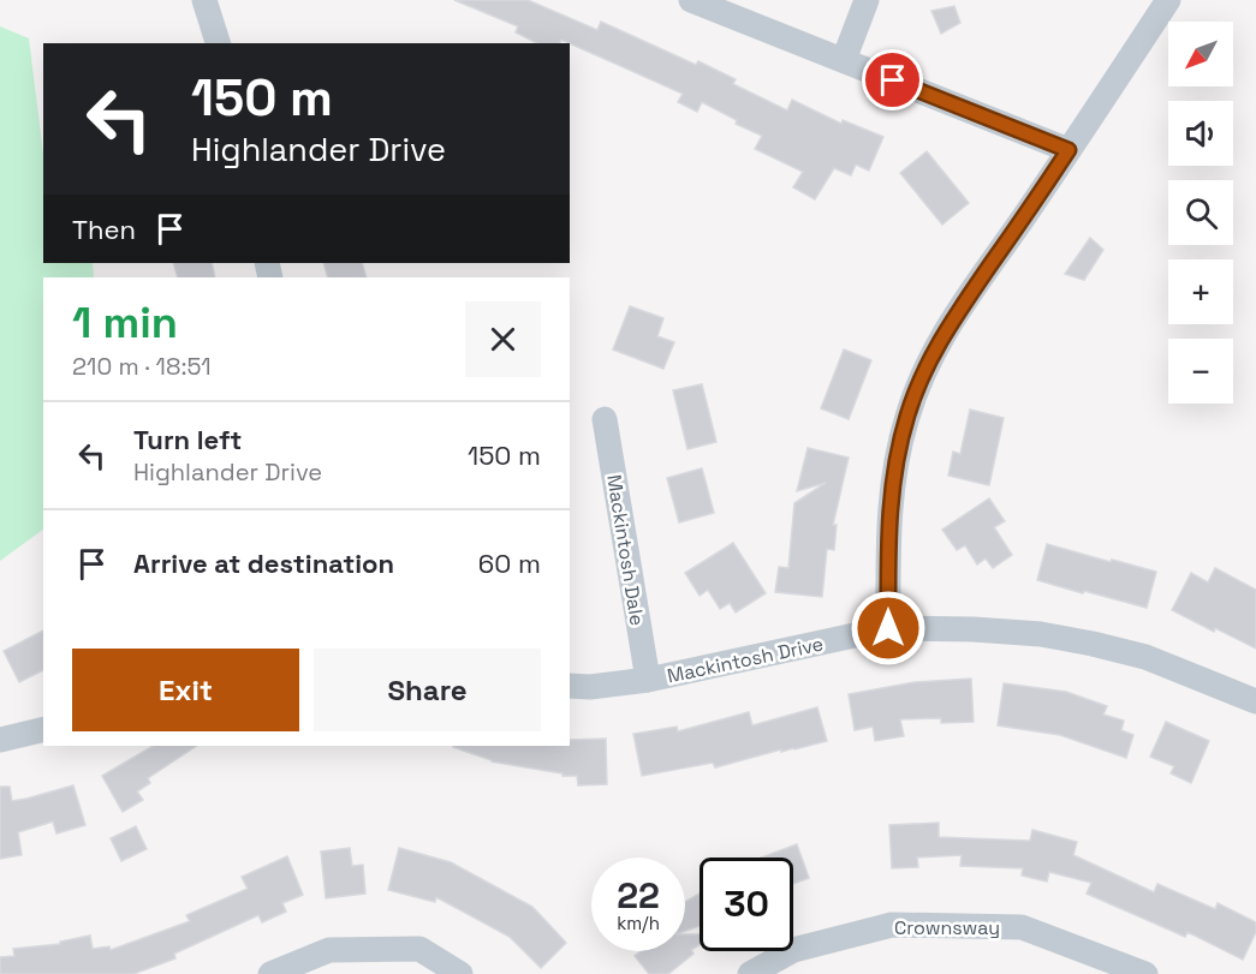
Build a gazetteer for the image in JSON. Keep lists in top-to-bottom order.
{
  "streets": {
    "street": ["Mackintosh Dale", "Mackintosh Drive", "Crownsway"]
  },
  "crossings": [
    ["Mackintosh Dale", "Mackintosh Drive"]
  ],
  "north": "bottom left",
  "page": {
    "map_buttons": ["+", "−"],
    "turn": ["150 m", "Highlander Drive"],
    "then": "Then",
    "heading": ["1 min", "210 m · 18:51"],
    "list": [
      {
        "name": "Turn left",
        "note": "Highlander Drive",
        "value": "150 m"
      },
      {
        "name": "Arrive at destination",
        "value": "60 m"
      }
    ],
    "buttons": ["Exit", "Share"],
    "speed": "22 km/h",
    "limit": "30"
  }
}
